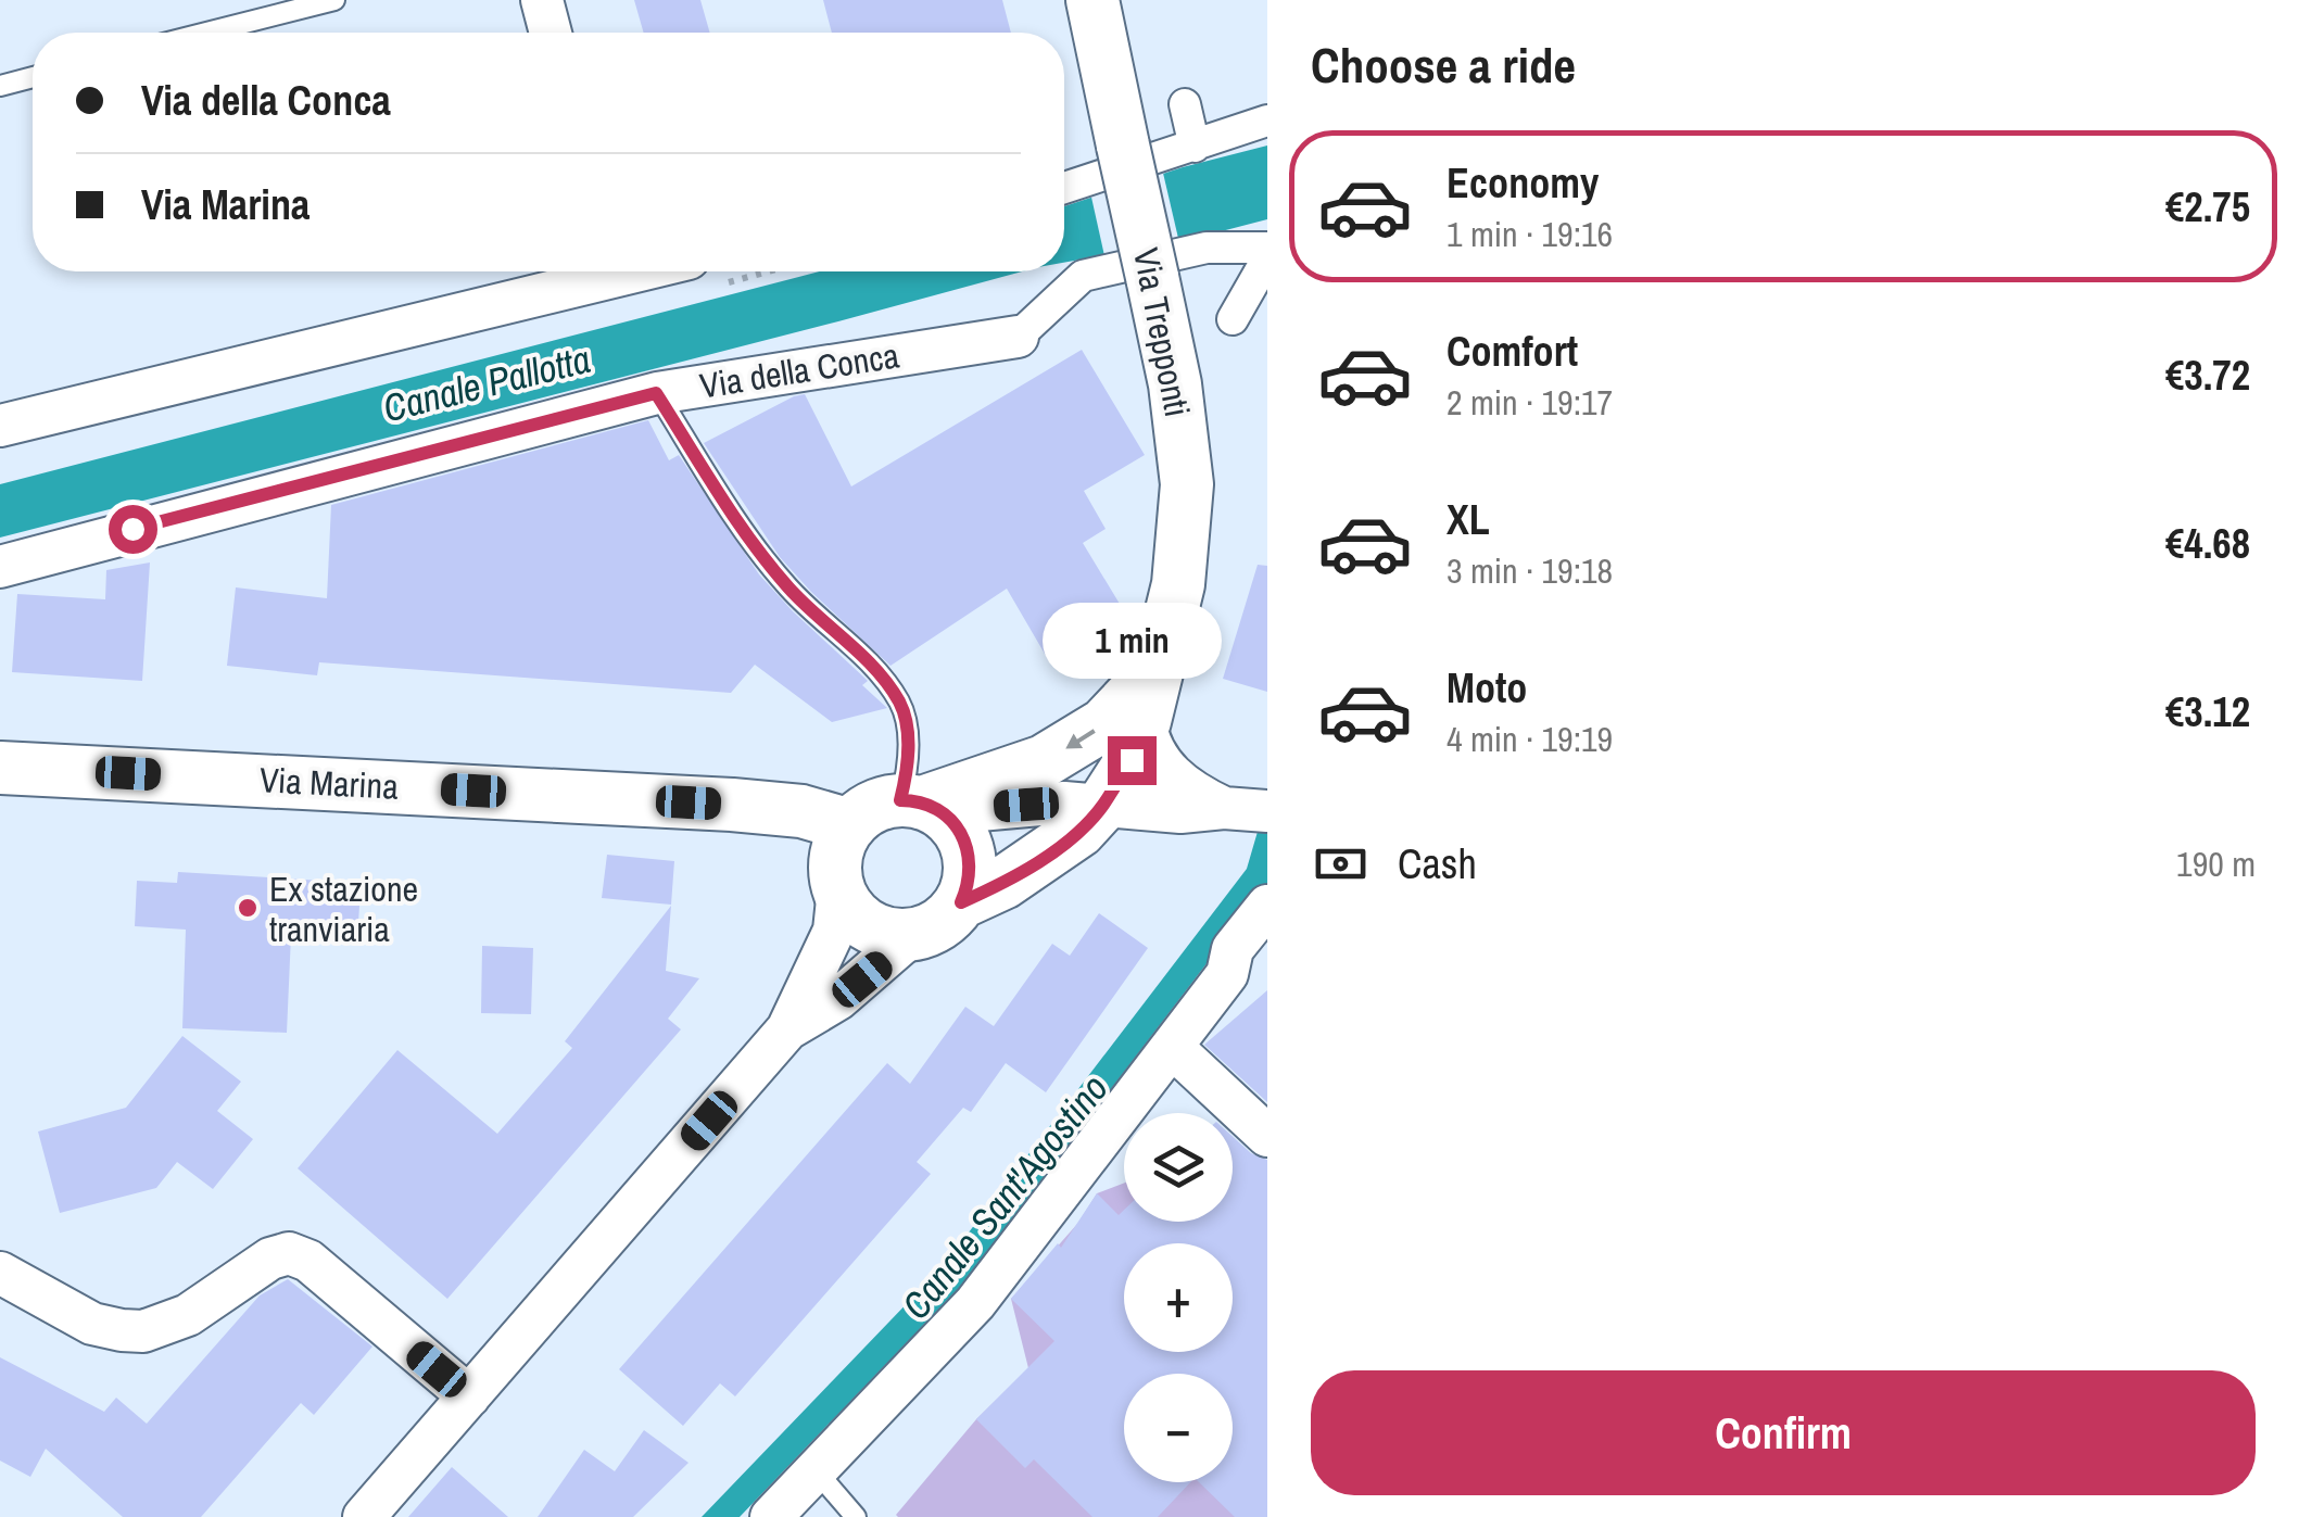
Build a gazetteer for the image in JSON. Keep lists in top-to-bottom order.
{
  "streets": {
    "street": ["Via Trepponti", "Via della Conca", "Via Marina"]
  },
  "water": ["Canale Pallotta", "Canale Sant'Agostino"],
  "places": ["Ex stazione tranviaria"],
  "page": {
    "heading": "Choose a ride",
    "banner": ["Via della Conca", "Via Marina"],
    "list": [
      {
        "name": "Economy",
        "note": "1 min · 19:16",
        "value": "€2.75"
      },
      {
        "name": "Comfort",
        "note": "2 min · 19:17",
        "value": "€3.72"
      },
      {
        "name": "XL",
        "note": "3 min · 19:18",
        "value": "€4.68"
      },
      {
        "name": "Moto",
        "note": "4 min · 19:19",
        "value": "€3.12"
      }
    ],
    "bubble": "1 min",
    "pay": ["Cash", "190 m"],
    "map_buttons": ["+", "−"],
    "buttons": "Confirm"
  }
}
